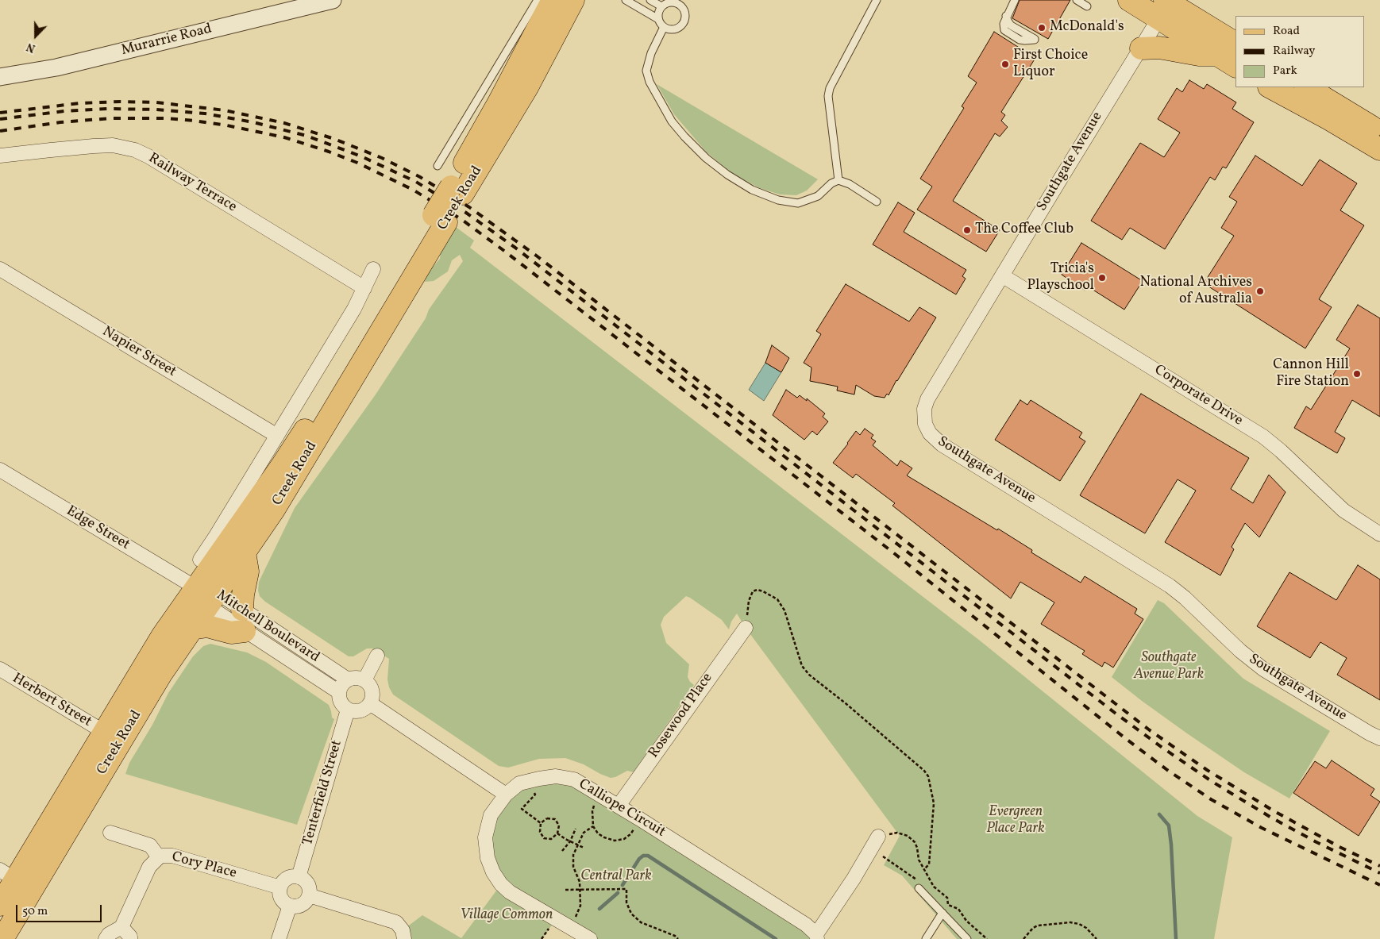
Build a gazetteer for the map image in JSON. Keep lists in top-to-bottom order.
{
  "streets": {
    "main road": ["Creek Road"],
    "street": [
      "Murarrie Road",
      "Southgate Avenue",
      "Railway Terrace",
      "Napier Street",
      "Corporate Drive",
      "Edge Street",
      "Mitchell Boulevard",
      "Herbert Street",
      "Rosewood Place",
      "Tenterfield Street",
      "Calliope Circuit",
      "Cory Place"
    ]
  },
  "crossings": [
    ["Southgate Avenue", "Corporate Drive"],
    ["Creek Road", "Edge Street"],
    ["Creek Road", "Mitchell Boulevard"],
    ["Creek Road", "Herbert Street"],
    ["Edge Street", "Mitchell Boulevard"],
    ["Mitchell Boulevard", "Tenterfield Street"],
    ["Rosewood Place", "Calliope Circuit"],
    ["Tenterfield Street", "Cory Place"]
  ],
  "parks": [
    "Southgate Avenue Park",
    "Evergreen Place Park",
    "Central Park",
    "Village Common"
  ],
  "places": [
    "McDonald's",
    "First Choice Liquor",
    "The Coffee Club",
    "Tricia's Playschool",
    "National Archives of Australia",
    "Cannon Hill Fire Station"
  ],
  "legend": ["Road", "Railway", "Park"],
  "scale_bar": "50 m",
  "north": "bottom"
}
